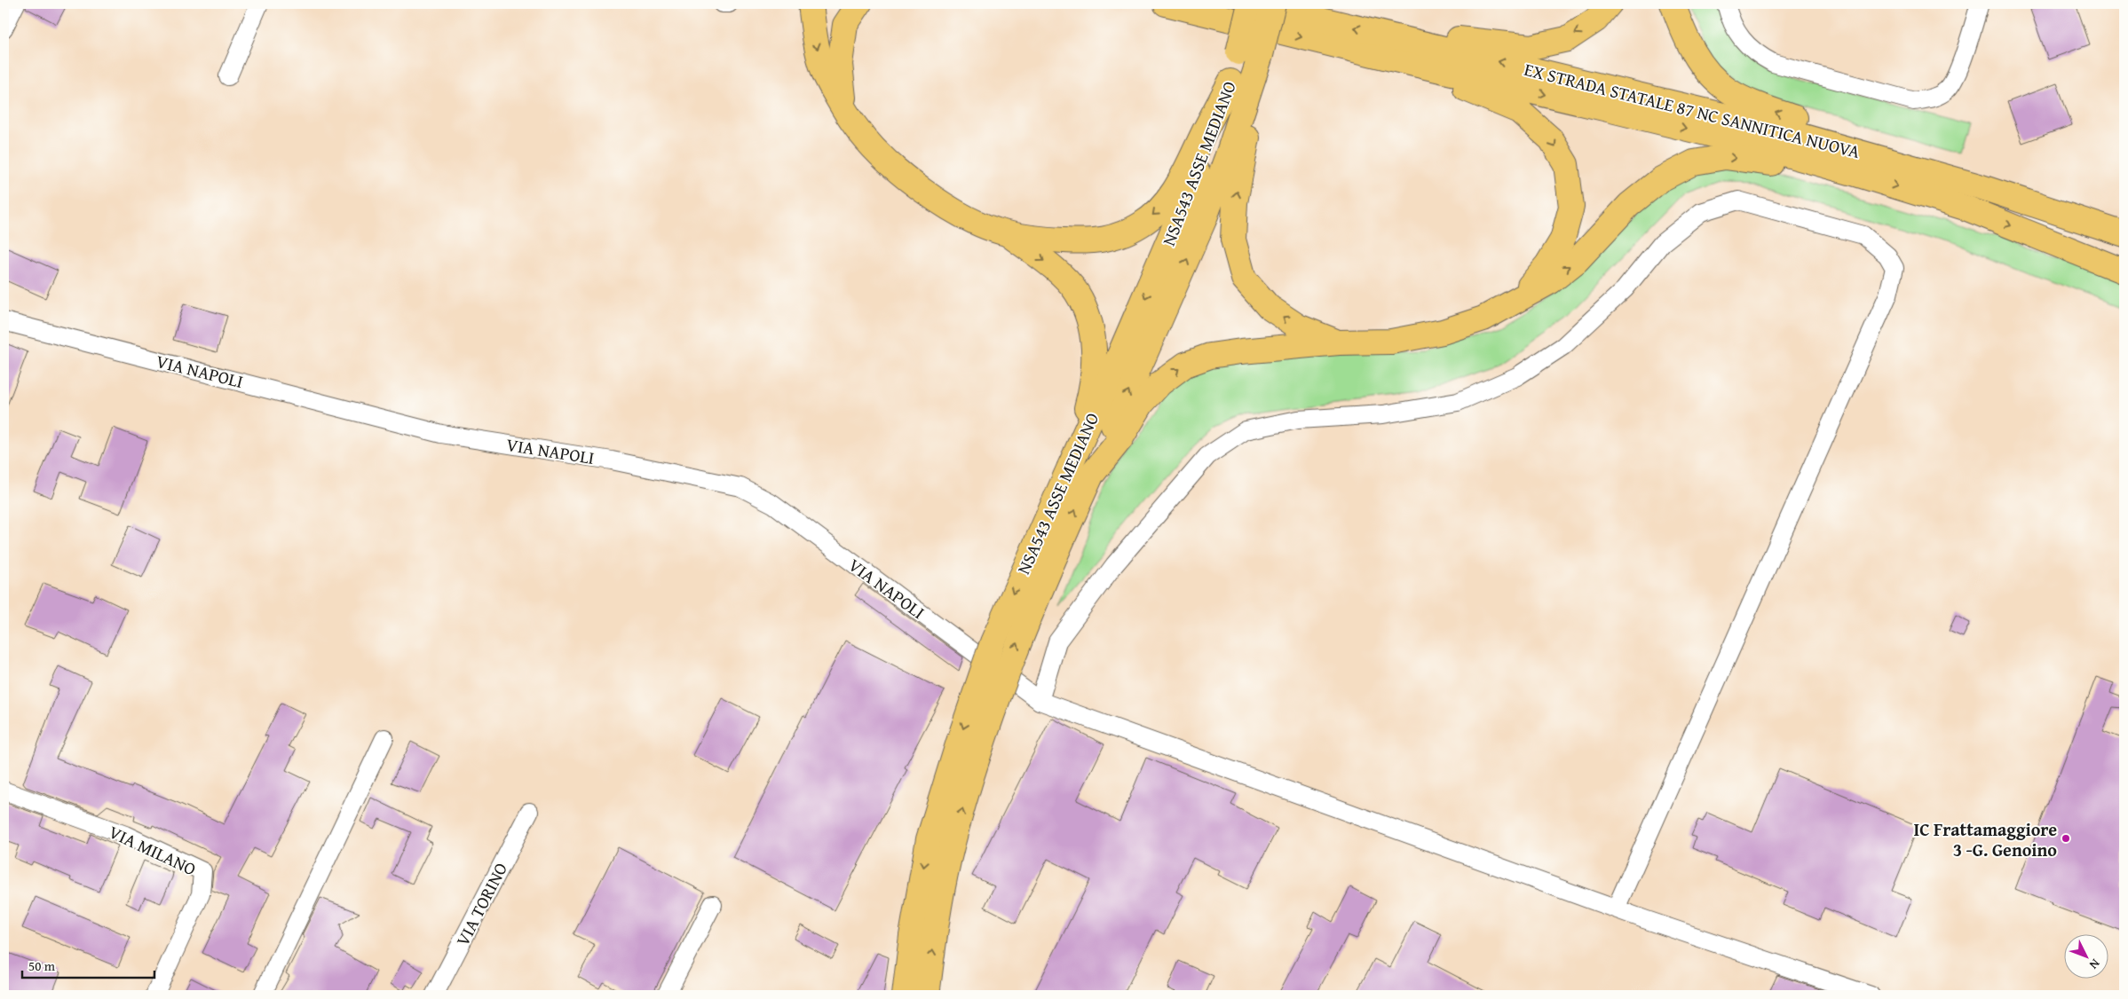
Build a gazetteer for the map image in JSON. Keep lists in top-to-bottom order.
{
  "streets": {
    "highway": ["EX STRADA STATALE 87 NC SANNITICA NUOVA", "NSA543 ASSE MEDIANO"],
    "street": ["VIA NAPOLI", "VIA MILANO", "VIA TORINO"]
  },
  "places": ["IC Frattamaggiore 3 -G. Genoino"],
  "scale_bar": "50 m",
  "north": "bottom right"
}
